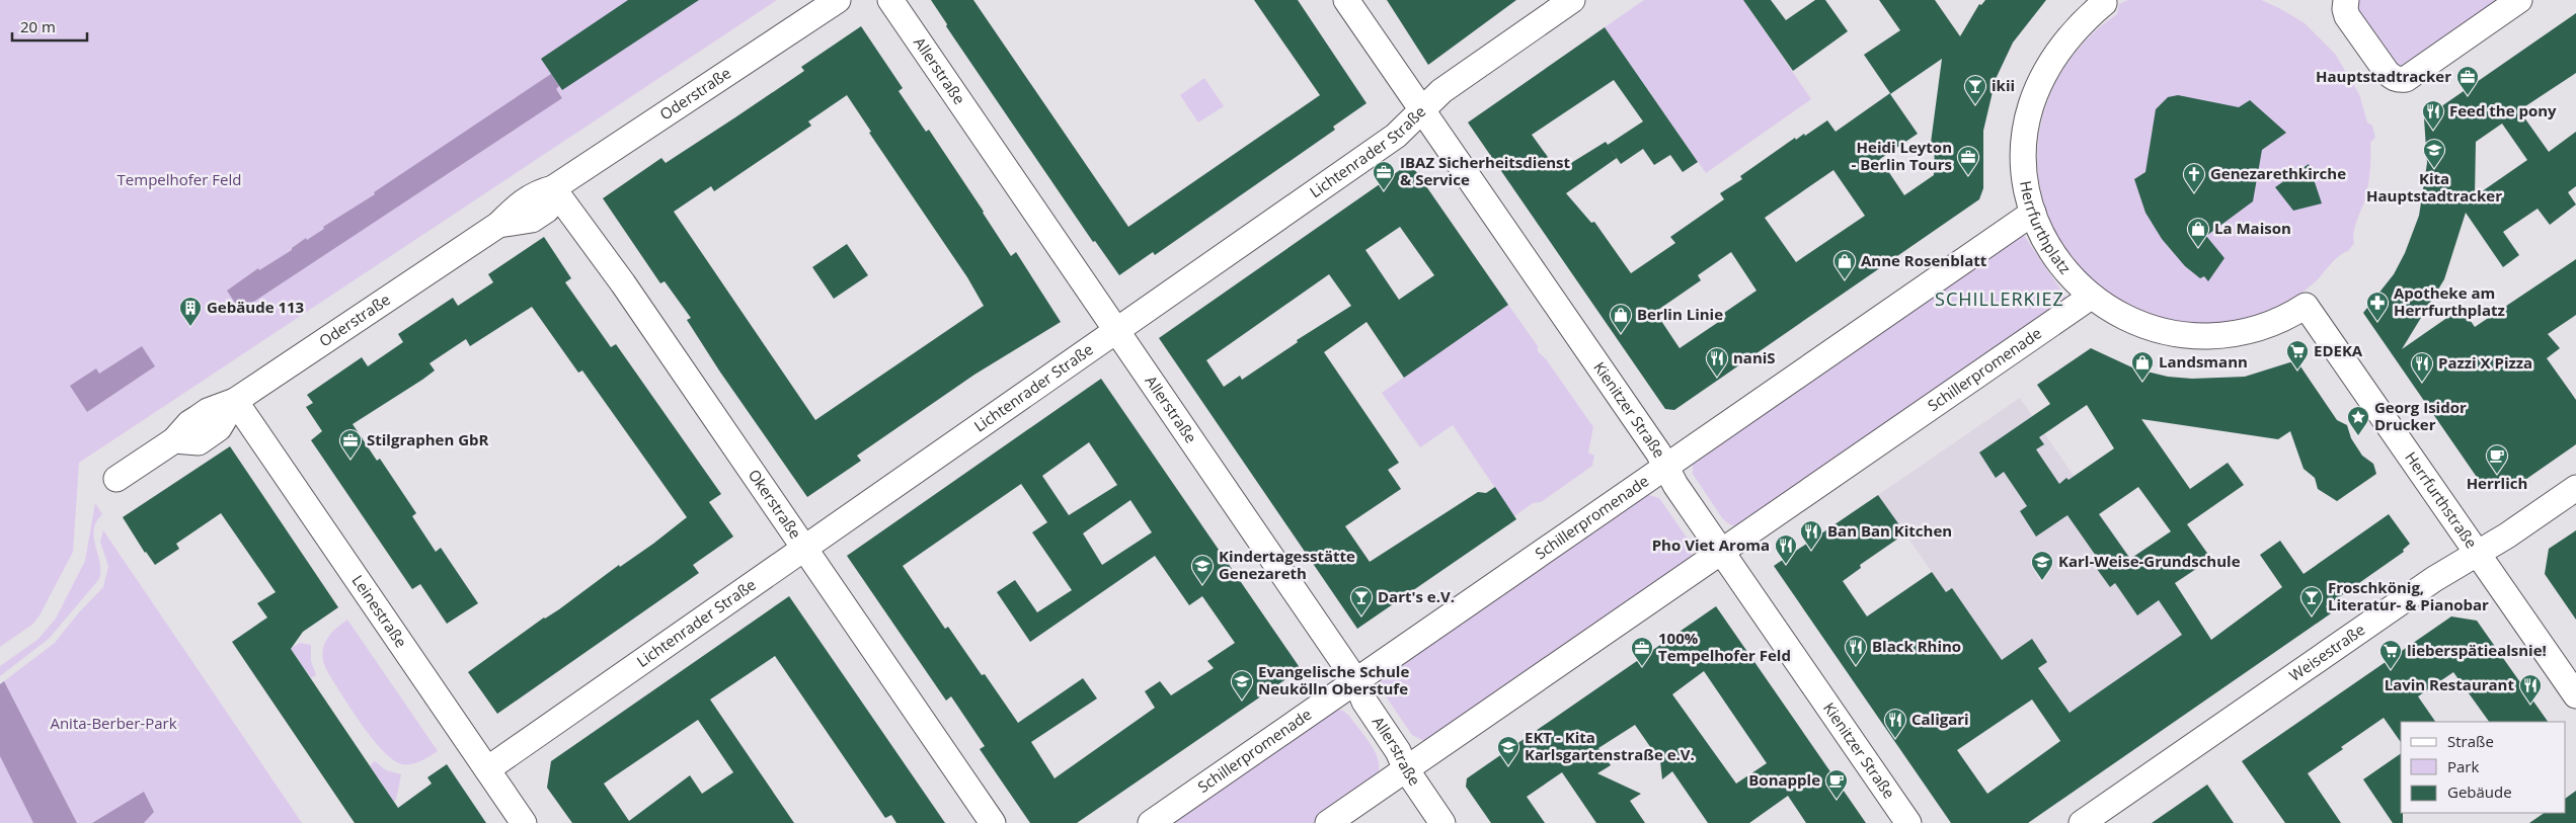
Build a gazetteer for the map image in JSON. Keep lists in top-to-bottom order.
{
  "streets": {
    "street": [
      "Allerstraße",
      "Oderstraße",
      "Lichtenrader Straße",
      "Herrfurthplatz",
      "Schillerpromenade",
      "Kienitzer Straße",
      "Herrfurthstraße",
      "Okerstraße",
      "Leinestraße",
      "Weisestraße"
    ]
  },
  "crossings": [
    ["Allerstraße", "Lichtenrader Straße"],
    ["Allerstraße", "Schillerpromenade"],
    ["Oderstraße", "Okerstraße"],
    ["Oderstraße", "Leinestraße"],
    ["Lichtenrader Straße", "Kienitzer Straße"],
    ["Lichtenrader Straße", "Okerstraße"],
    ["Lichtenrader Straße", "Leinestraße"],
    ["Herrfurthplatz", "Schillerpromenade"],
    ["Herrfurthplatz", "Herrfurthstraße"],
    ["Schillerpromenade", "Kienitzer Straße"],
    ["Herrfurthstraße", "Weisestraße"]
  ],
  "districts": ["SCHILLERKIEZ"],
  "parks": ["Tempelhofer Feld", "Anita-Berber-Park"],
  "places": {
    "office": [
      "Hauptstadtracker",
      "Heidi Leyton - Berlin Tours",
      "IBAZ Sicherheitsdienst & Service",
      "Stilgraphen GbR",
      "100% Tempelhofer Feld"
    ],
    "bar": ["ikii", "Dart's e.V.", "Froschkönig, Literatur- & Pianobar"],
    "restaurant": [
      "Feed the pony",
      "naniS",
      "Pazzi X Pizza",
      "Ban Ban Kitchen",
      "Pho Viet Aroma",
      "Black Rhino",
      "Lavin Restaurant",
      "Caligari"
    ],
    "school or university": [
      "Kita Hauptstadtracker",
      "Karl-Weise-Grundschule",
      "Kindertagesstätte Genezareth",
      "Evangelische Schule Neukölln Oberstufe",
      "EKT - Kita Karlsgartenstraße e.V."
    ],
    "church": ["Genezarethkirche"],
    "shop": [
      "La Maison",
      "Anne Rosenblatt",
      "Berlin Linie",
      "Landsmann"
    ],
    "pharmacy": ["Apotheke am Herrfurthplatz"],
    "building": ["Gebäude 113"],
    "supermarket": ["EDEKA", "lieberspätiealsnie!"],
    "place": ["Georg Isidor Drucker"],
    "cafe": ["Herrlich", "Bonapple"]
  },
  "legend": ["Straße", "Park", "Gebäude"],
  "scale_bar": "20 m"
}
